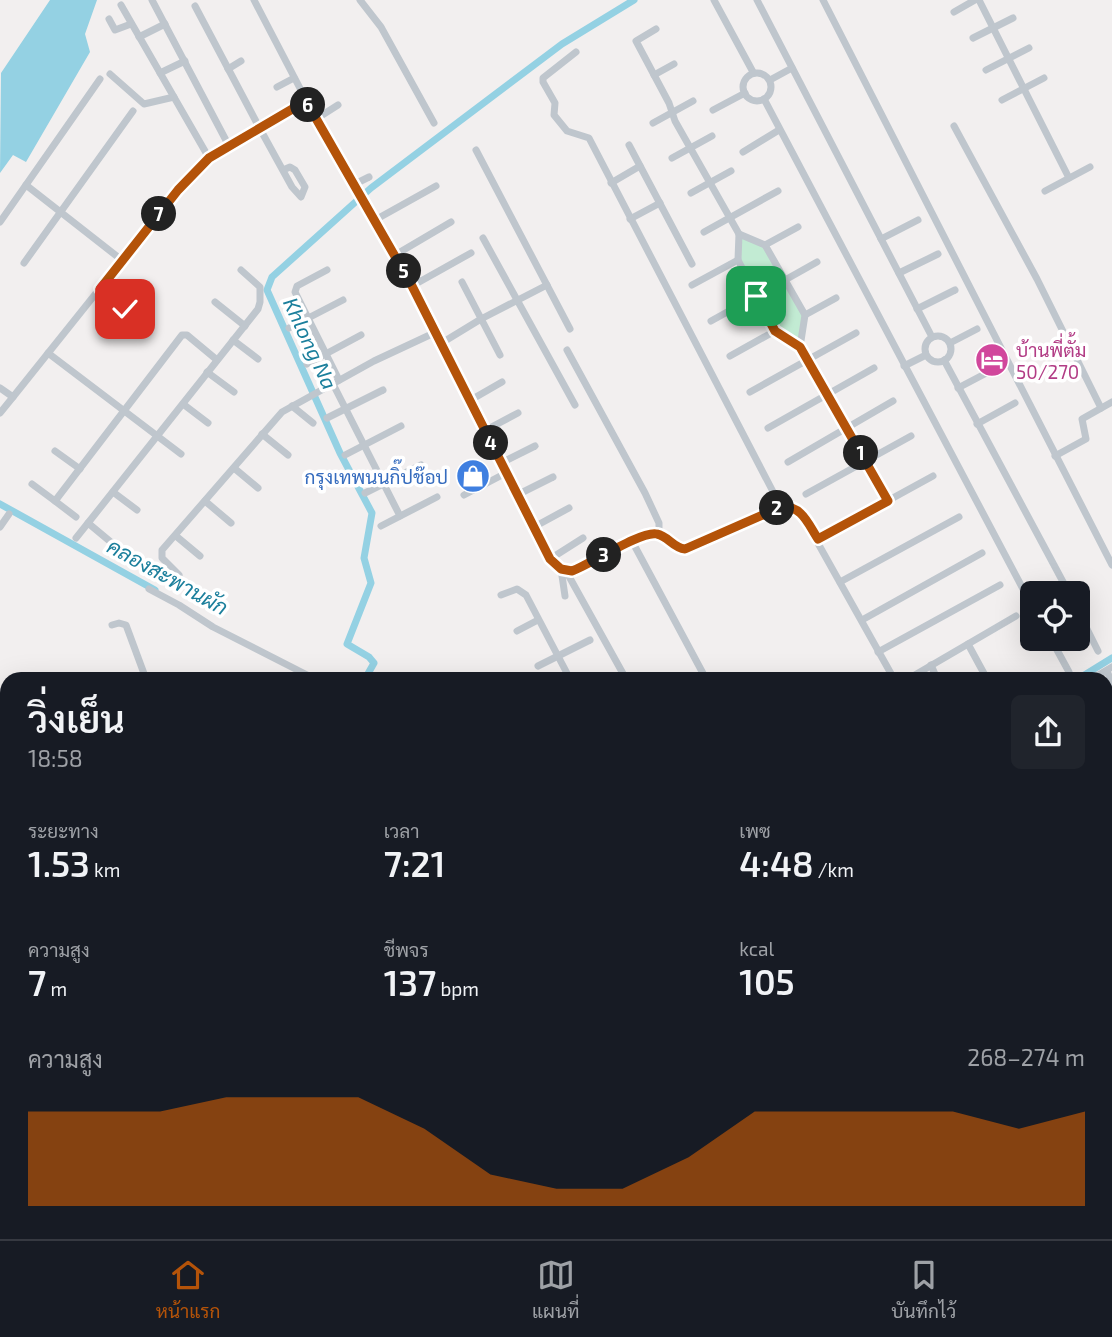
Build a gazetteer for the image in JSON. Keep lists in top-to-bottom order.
{
  "water": ["Khlong Na", "คลองสะพานผัก"],
  "places": {
    "hotel": ["บ้านพี่ตั้ม 50/270"],
    "shop": ["กรุงเทพนนกิ๊ปช๊อป"]
  },
  "page": {
    "pins": [
      "6",
      "7",
      "5",
      "4",
      "1",
      "2",
      "3"
    ],
    "heading": ["วิ่งเย็น", "18:58"],
    "stats": [
      ["ระยะทาง", "1.53 km"],
      ["เวลา", "7:21"],
      ["เพซ", "4:48 /km"],
      ["ความสูง", "7 m"],
      ["ชีพจร", "137 bpm"],
      ["kcal", "105"]
    ],
    "chart": ["ความสูง", "268–274 m"],
    "tabs": ["หน้าแรก", "แผนที่", "บันทึกไว้"]
  }
}
